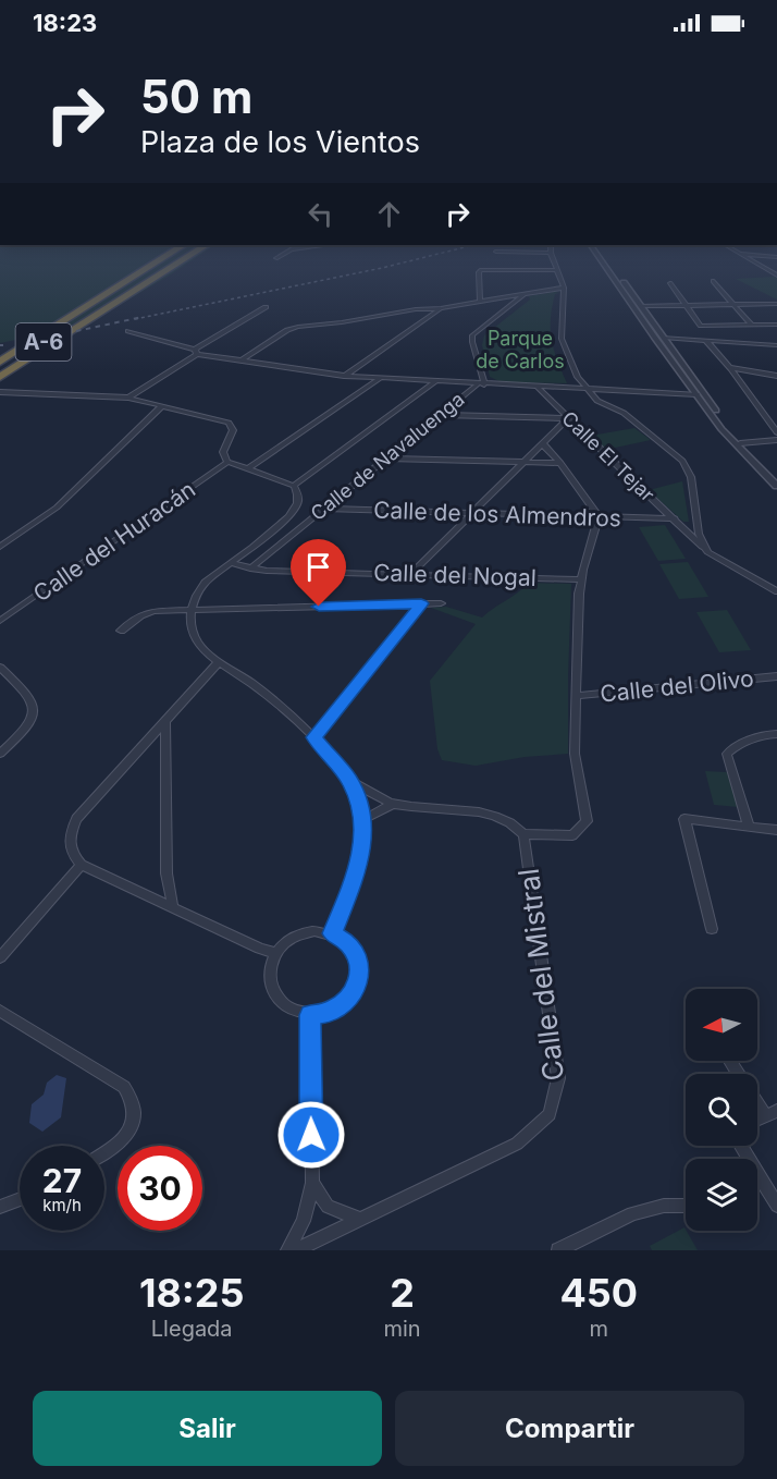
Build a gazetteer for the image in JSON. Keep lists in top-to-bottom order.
{
  "streets": {
    "highway": ["A-6"],
    "street": [
      "Calle de Navaluenga",
      "Calle El Tejar",
      "Calle de los Almendros",
      "Calle del Huracán",
      "Calle del Nogal",
      "Calle del Olivo",
      "Calle del Mistral"
    ]
  },
  "crossings": [
    ["Calle de Navaluenga", "Calle de los Almendros"],
    ["Calle de Navaluenga", "Calle del Nogal"],
    ["Calle El Tejar", "Calle de los Almendros"]
  ],
  "parks": ["Parque de Carlos"],
  "north": "left",
  "page": {
    "status": "18:23",
    "turn": ["50 m", "Plaza de los Vientos"],
    "speed": "27 km/h",
    "limit": "30",
    "eta": [
      "18:25",
      "Llegada",
      "2",
      "min",
      "450",
      "m"
    ],
    "buttons": ["Salir", "Compartir"]
  }
}
